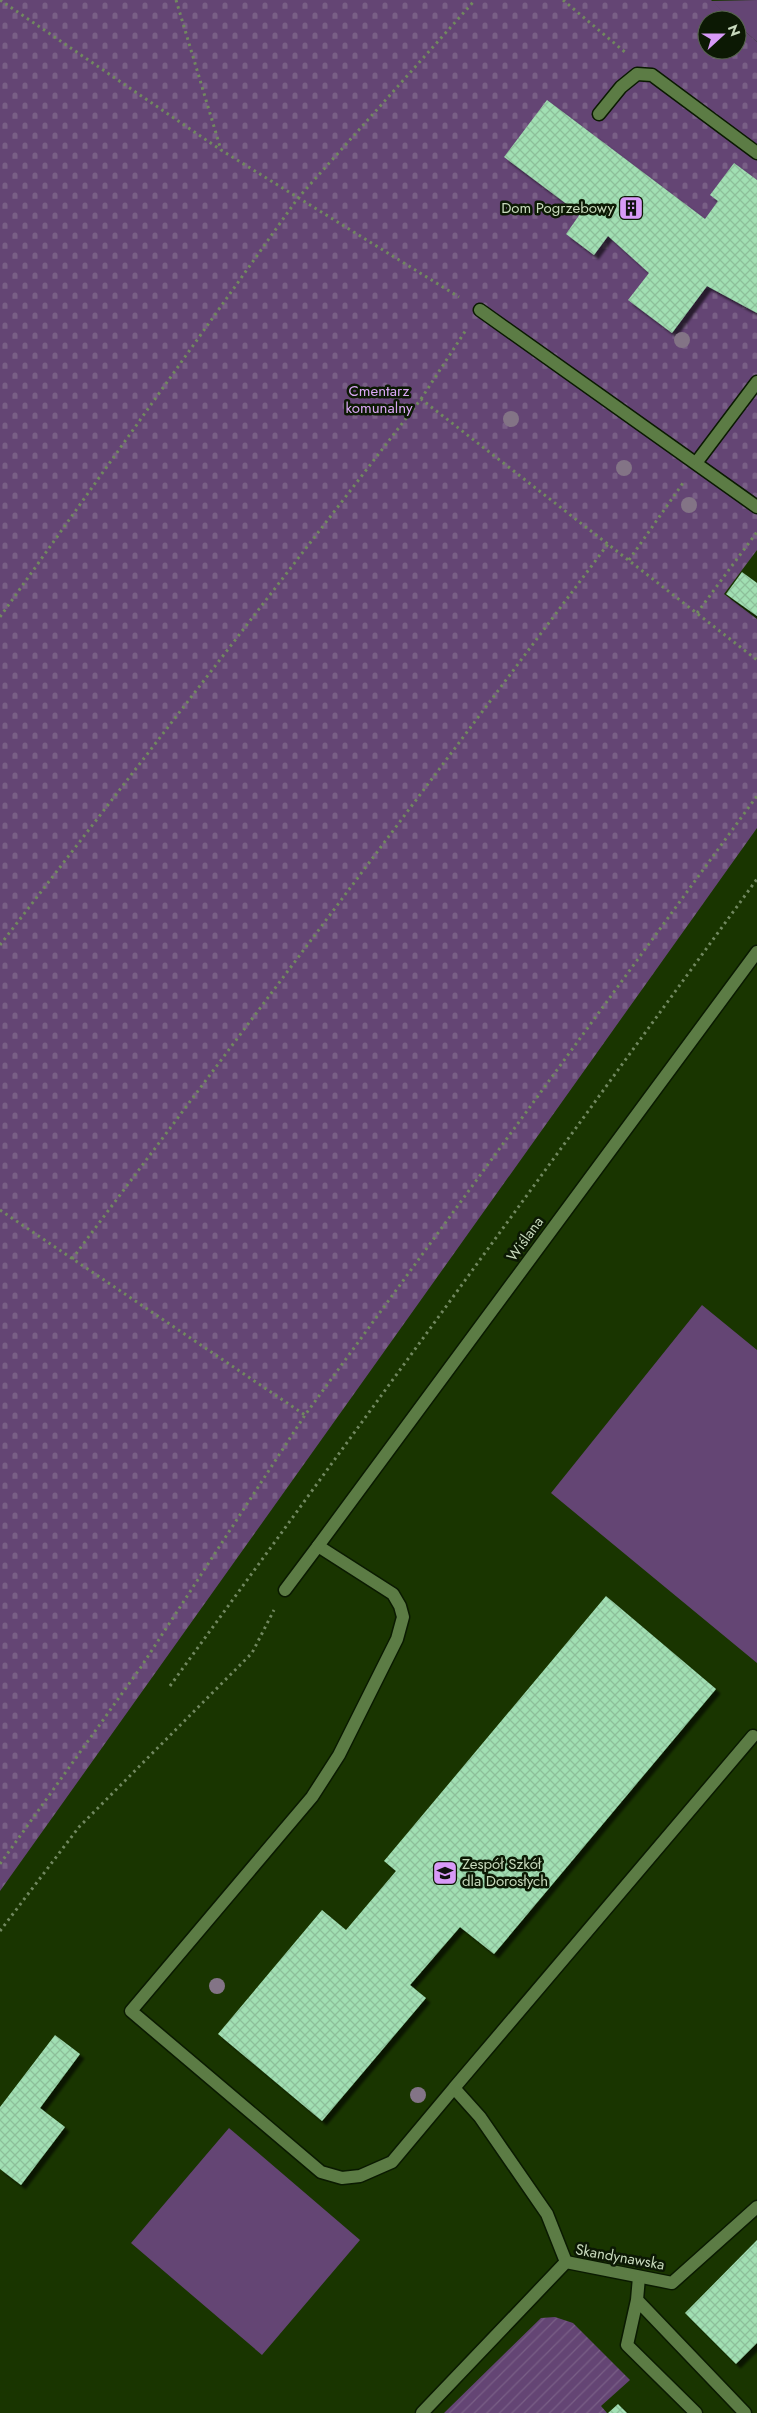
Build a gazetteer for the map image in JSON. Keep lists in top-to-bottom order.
{
  "streets": {
    "street": ["Wiślana", "Skandynawska"]
  },
  "parks": ["Cmentarz komunalny"],
  "places": {
    "building": ["Dom Pogrzebowy"],
    "school or university": ["Zespół Szkół dla Dorosłych"]
  },
  "north": "right"
}
